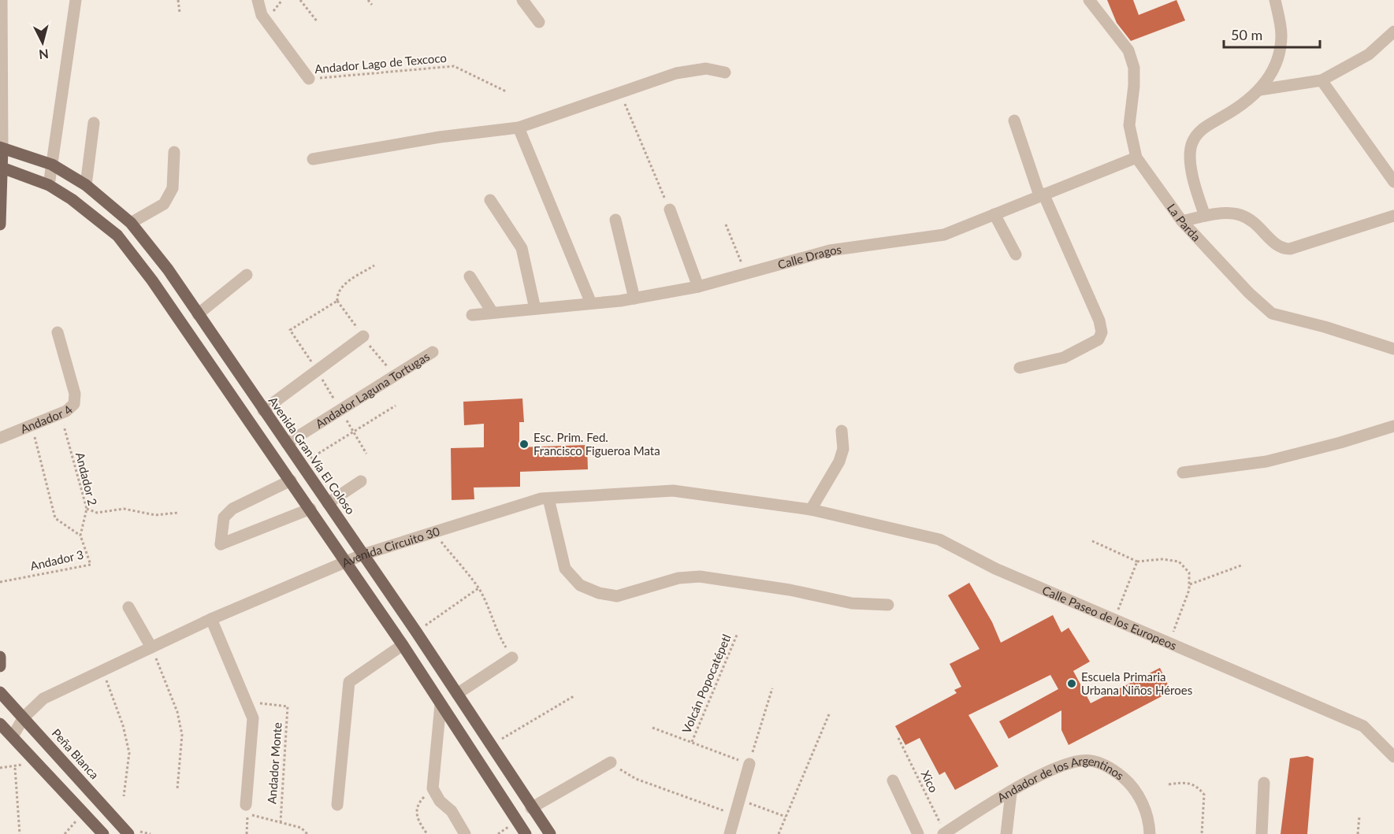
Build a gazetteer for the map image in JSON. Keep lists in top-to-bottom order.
{
  "streets": {
    "main road": ["Avenida Gran Vía El Coloso", "Peña Blanca"],
    "street": [
      "La Parda",
      "Calle Dragos",
      "Andador Laguna Tortugas",
      "Andador 4",
      "Avenida Circuito 30",
      "Calle Paseo de los Europeos",
      "Andador de los Argentinos"
    ],
    "path": [
      "Andador Lago de Texcoco",
      "Andador 2",
      "Andador 3",
      "Volcán Popocatépetl",
      "Andador Monte",
      "Xico"
    ]
  },
  "crossings": [
    ["La Parda", "Calle Dragos"],
    ["Andador Laguna Tortugas", "Avenida Gran Vía El Coloso"],
    ["Andador 4", "Andador 2"],
    ["Avenida Gran Vía El Coloso", "Avenida Circuito 30"],
    ["Andador 2", "Andador 3"],
    ["Avenida Circuito 30", "Calle Paseo de los Europeos"],
    ["Avenida Circuito 30", "Peña Blanca"],
    ["Xico", "Andador de los Argentinos"]
  ],
  "places": ["Esc. Prim. Fed. Francisco Figueroa Mata", "Escuela Primaria Urbana Niños Héroes"],
  "scale_bar": "50 m",
  "north": "bottom"
}
